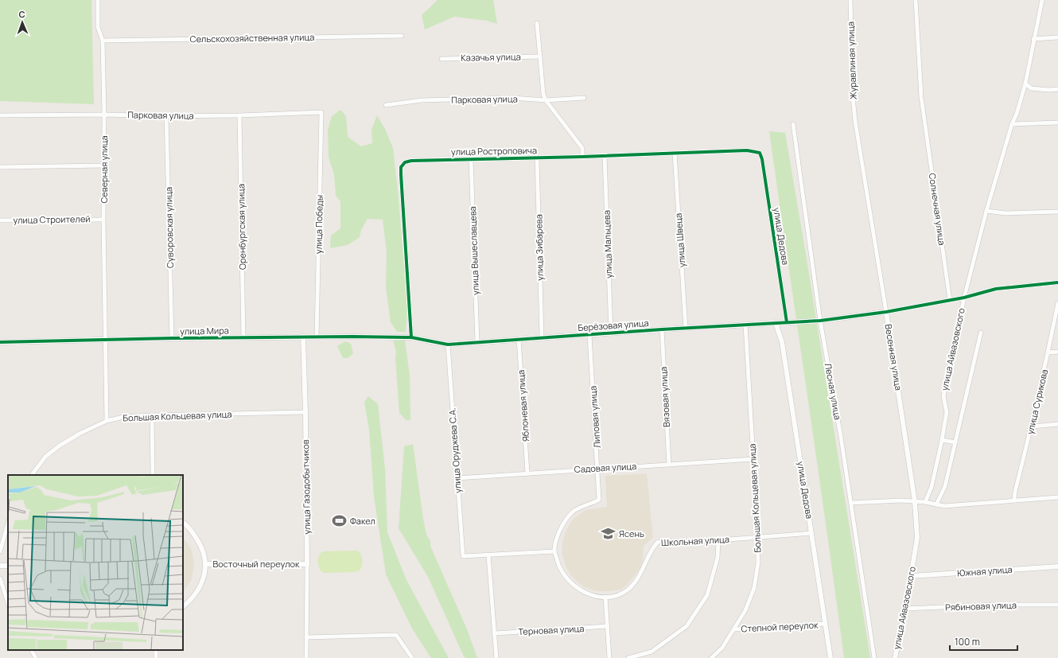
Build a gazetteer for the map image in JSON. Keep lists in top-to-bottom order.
{
  "streets": {
    "street": [
      "Сельскохозяйственная улица",
      "Казачья улица",
      "Журавлиная улица",
      "Парковая улица",
      "улица Ростроповича",
      "Северная улица",
      "Солнечная улица",
      "улица Строителей",
      "улица Победы",
      "Оренбургская улица",
      "Суворовская улица",
      "улица Дедова",
      "улица Швеца",
      "улица Мальцева",
      "улица Зибарева",
      "улица Вышеславцева",
      "Берёзовая улица",
      "улица Мира",
      "улица Айвазовского",
      "Весенная улица",
      "Лесная улица",
      "Вязовая улица",
      "улица Сурикова",
      "Яблоневая улица",
      "Большая Кольцевая улица",
      "Липовая улица",
      "улица Оруджева С.А.",
      "Садовая улица",
      "улица Газодобытчиков",
      "Школьная улица",
      "Восточный переулок",
      "Южная улица",
      "Рябиновая улица",
      "Степной переулок",
      "Терновая улица"
    ]
  },
  "crossings": [
    ["Сельскохозяйственная улица", "Северная улица"],
    ["Журавлиная улица", "Весенная улица"],
    ["Парковая улица", "Северная улица"],
    ["Парковая улица", "улица Победы"],
    ["Парковая улица", "Оренбургская улица"],
    ["Парковая улица", "Суворовская улица"],
    ["улица Ростроповича", "улица Дедова"],
    ["улица Ростроповича", "улица Швеца"],
    ["улица Ростроповича", "улица Мальцева"],
    ["улица Ростроповича", "улица Зибарева"],
    ["улица Ростроповича", "улица Вышеславцева"],
    ["улица Ростроповича", "Берёзовая улица"],
    ["улица Ростроповича", "улица Мира"],
    ["Северная улица", "улица Строителей"],
    ["Северная улица", "улица Мира"],
    ["Северная улица", "Большая Кольцевая улица"],
    ["улица Победы", "улица Мира"],
    ["Оренбургская улица", "улица Мира"],
    ["Суворовская улица", "улица Мира"],
    ["улица Дедова", "Берёзовая улица"],
    ["улица Дедова", "Школьная улица"],
    ["улица Дедова", "Степной переулок"],
    ["улица Швеца", "Берёзовая улица"],
    ["улица Мальцева", "Берёзовая улица"],
    ["улица Зибарева", "Берёзовая улица"],
    ["улица Вышеславцева", "Берёзовая улица"],
    ["Берёзовая улица", "улица Мира"],
    ["Берёзовая улица", "Весенная улица"],
    ["Берёзовая улица", "Лесная улица"],
    ["Берёзовая улица", "Вязовая улица"],
    ["Берёзовая улица", "Яблоневая улица"],
    ["Берёзовая улица", "Большая Кольцевая улица"],
    ["Берёзовая улица", "Липовая улица"],
    ["Берёзовая улица", "улица Оруджева С.А."],
    ["улица Мира", "улица Газодобытчиков"],
    ["улица Айвазовского", "Весенная улица"],
    ["улица Айвазовского", "Южная улица"],
    ["улица Айвазовского", "Рябиновая улица"],
    ["Вязовая улица", "Садовая улица"],
    ["Яблоневая улица", "Садовая улица"],
    ["Большая Кольцевая улица", "Садовая улица"],
    ["Большая Кольцевая улица", "улица Газодобытчиков"],
    ["Большая Кольцевая улица", "Школьная улица"],
    ["Большая Кольцевая улица", "Степной переулок"],
    ["Липовая улица", "Садовая улица"],
    ["Липовая улица", "Школьная улица"],
    ["улица Оруджева С.А.", "Садовая улица"],
    ["улица Газодобытчиков", "Восточный переулок"]
  ],
  "places": {
    "sports": ["Факел"],
    "school or university": ["Ясень"]
  },
  "scale_bar": "100 m",
  "north": "top"
}
